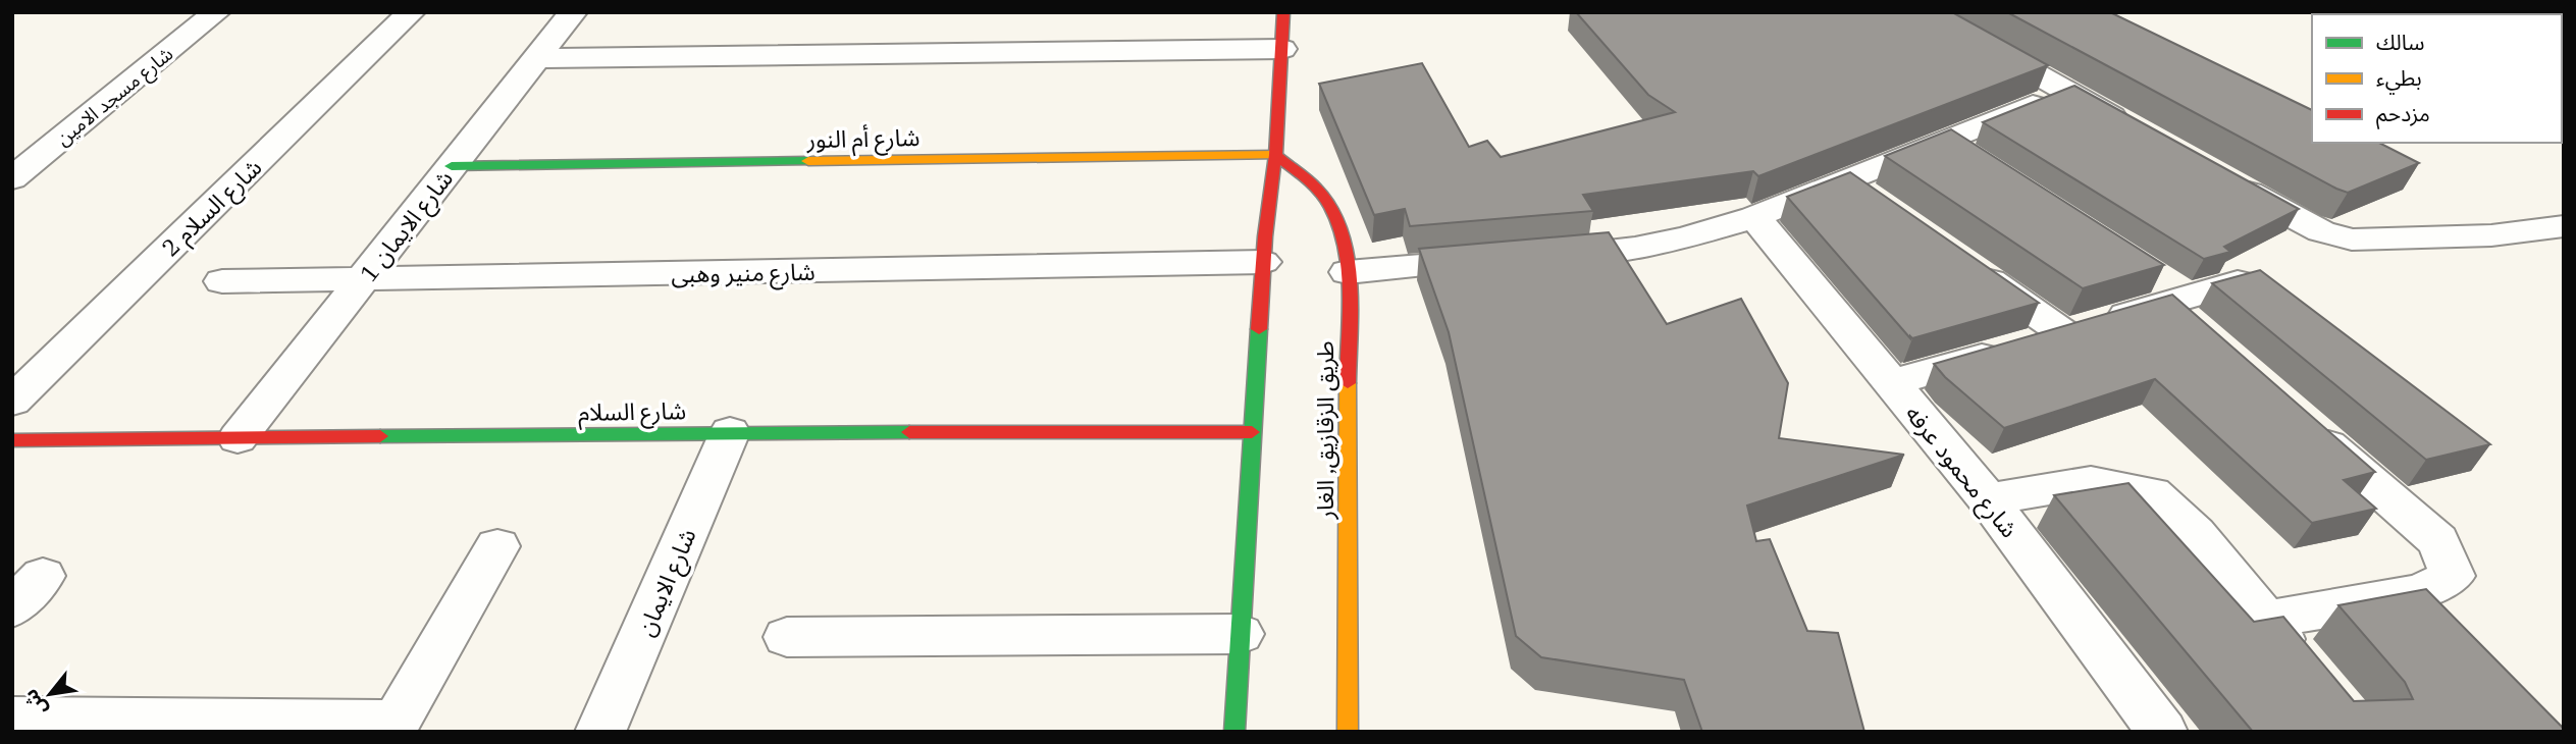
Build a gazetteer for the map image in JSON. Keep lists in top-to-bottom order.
{
  "streets": {
    "street": [
      "شارع مسجد الامين",
      "شارع أم النور",
      "شارع السلام 2",
      "شارع الايمان 1",
      "شارع منير وهبى",
      "شارع السلام",
      "طريق الزقازيق, الغار",
      "شارع محمود عرفه",
      "شارع الايمان"
    ]
  },
  "crossings": [
    ["شارع أم النور", "شارع الايمان 1"],
    ["شارع أم النور", "طريق الزقازيق, الغار"],
    ["شارع الايمان 1", "شارع منير وهبى"],
    ["شارع الايمان 1", "شارع السلام"],
    ["شارع السلام", "شارع الايمان"]
  ],
  "legend": ["سالك", "بطيء", "مزدحم"],
  "north": "bottom left"
}
